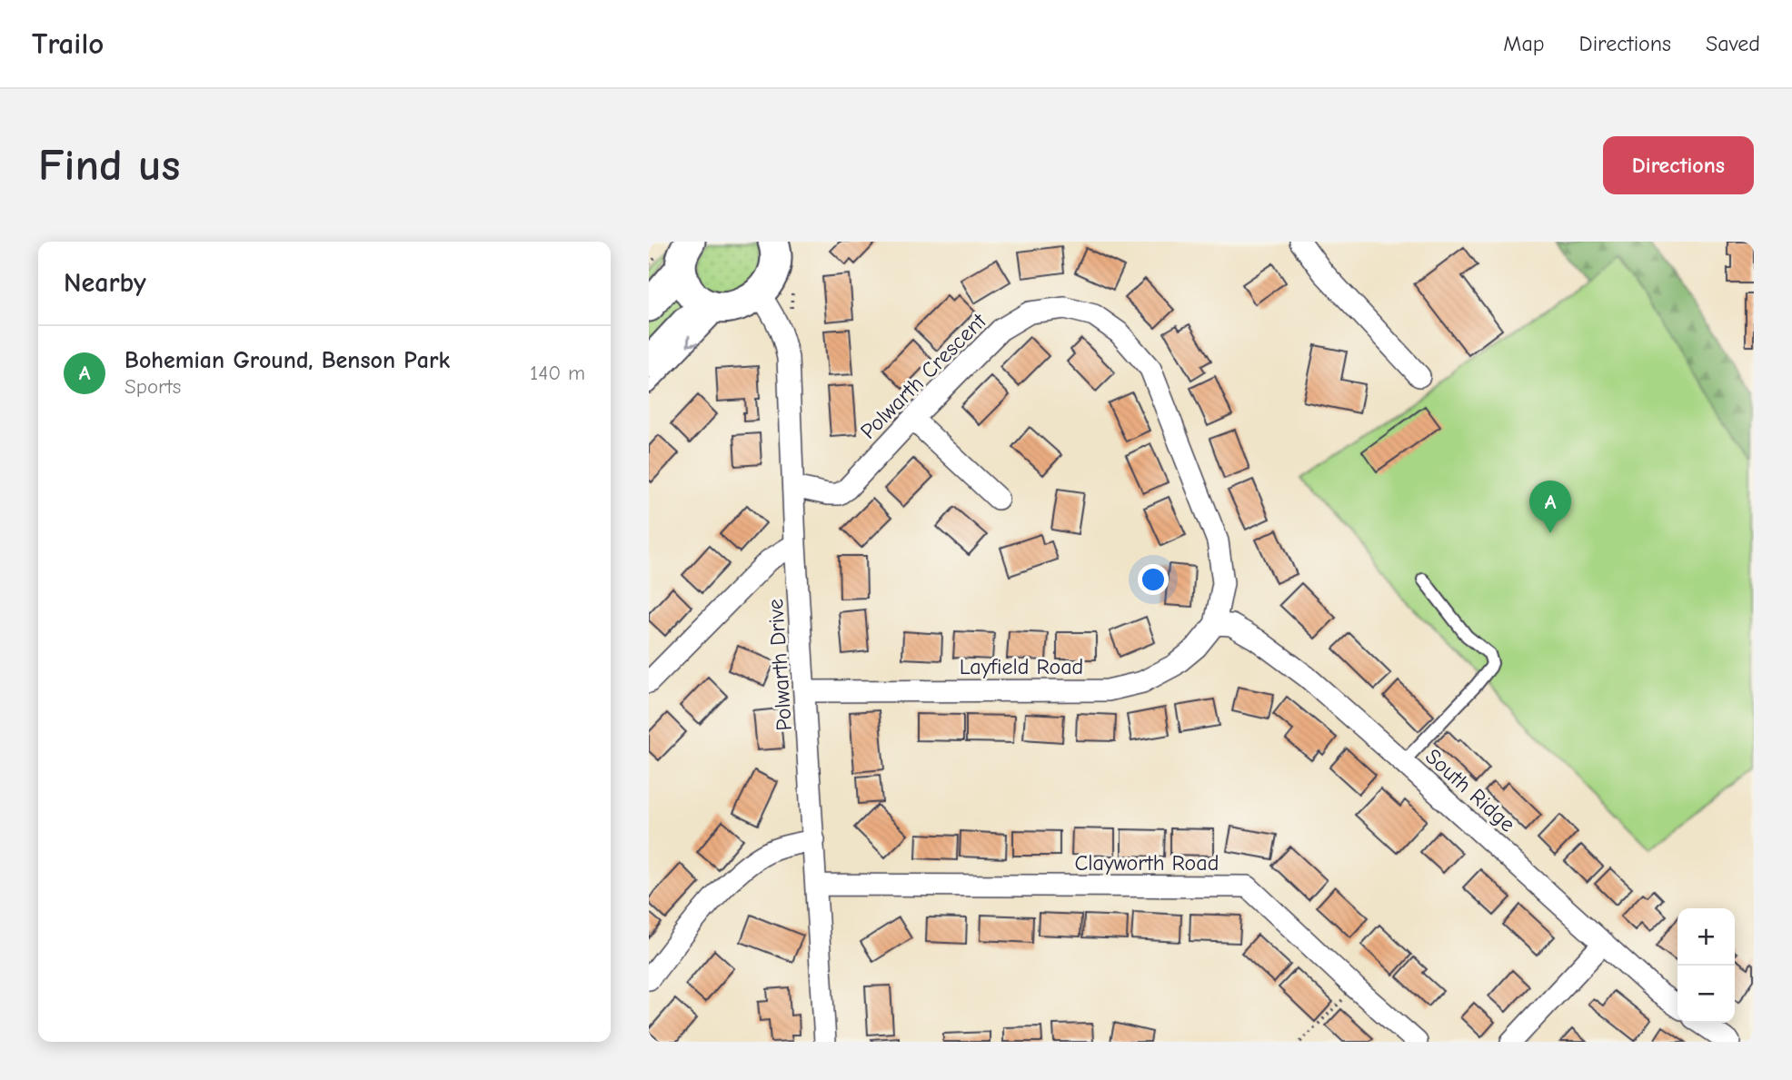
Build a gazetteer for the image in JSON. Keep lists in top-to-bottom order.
{
  "streets": {
    "street": [
      "Polwarth Crescent",
      "Polwarth Drive",
      "Layfield Road",
      "South Ridge",
      "Clayworth Road"
    ]
  },
  "crossings": [
    ["Polwarth Crescent", "Polwarth Drive"],
    ["Polwarth Crescent", "Layfield Road"],
    ["Polwarth Crescent", "South Ridge"],
    ["Polwarth Drive", "Layfield Road"],
    ["Polwarth Drive", "Clayworth Road"],
    ["Layfield Road", "South Ridge"]
  ],
  "page": {
    "header": "Trailo",
    "nav": ["Map", "Directions", "Saved"],
    "buttons": "Directions",
    "title": "Find us",
    "heading": "Nearby",
    "list": [
      {
        "mark": "A",
        "name": "Bohemian Ground, Benson Park",
        "note": "Sports",
        "value": "140 m"
      }
    ],
    "pins": "A",
    "map_buttons": ["+", "−"]
  }
}
